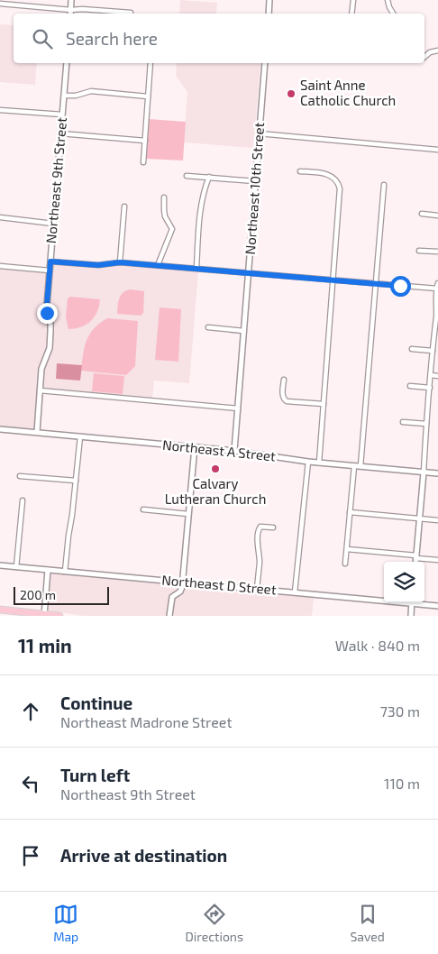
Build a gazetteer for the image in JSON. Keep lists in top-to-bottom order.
{
  "streets": {
    "street": [
      "Northeast 9th Street",
      "Northeast 10th Street",
      "Northeast A Street",
      "Northeast D Street"
    ]
  },
  "crossings": [
    ["Northeast 9th Street", "Northeast A Street"],
    ["Northeast 10th Street", "Northeast A Street"]
  ],
  "places": ["Saint Anne Catholic Church", "Calvary Lutheran Church"],
  "scale_bar": "200 m",
  "page": {
    "search": "Search here",
    "scale": "200 m",
    "heading": ["11 min", "Walk · 840 m"],
    "list": [
      ["Continue", "Northeast Madrone Street", "730 m"],
      ["Turn left", "Northeast 9th Street", "110 m"],
      "Arrive at destination"
    ],
    "nav": ["Map", "Directions", "Saved"]
  }
}
